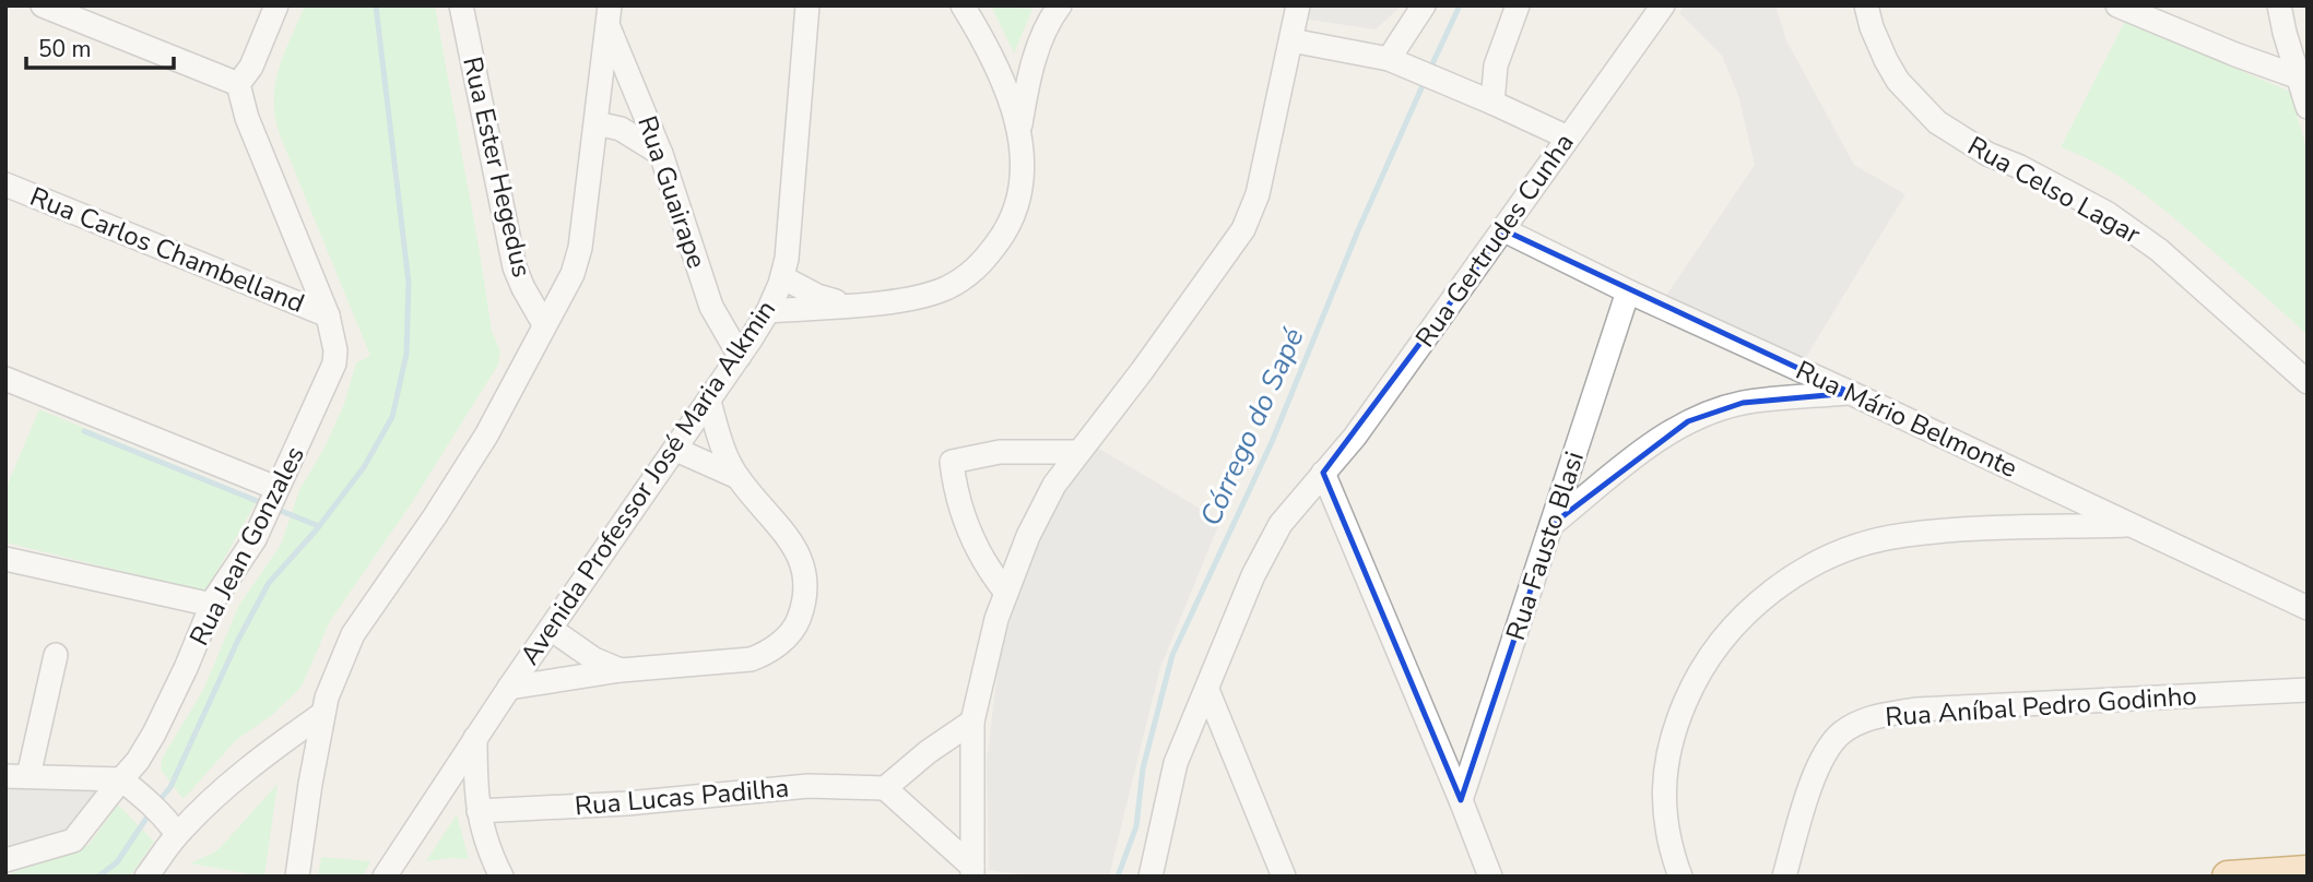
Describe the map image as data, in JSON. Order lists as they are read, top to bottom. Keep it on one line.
{"streets":{"street":["Rua Ester Hegedus","Rua Celso Lagar","Rua Guairape","Rua Gertrudes Cunha","Rua Carlos Chambelland","Rua Mário Belmonte","Avenida Professor José Maria Alkmin","Rua Jean Gonzales","Rua Fausto Blasi","Rua Aníbal Pedro Godinho","Rua Lucas Padilha"]},"crossings":[["Rua Guairape","Avenida Professor José Maria Alkmin"],["Rua Gertrudes Cunha","Rua Mário Belmonte"],["Rua Carlos Chambelland","Rua Jean Gonzales"],["Rua Mário Belmonte","Rua Fausto Blasi"]],"water":["Córrego do Sapé"],"scale_bar":"50 m"}
